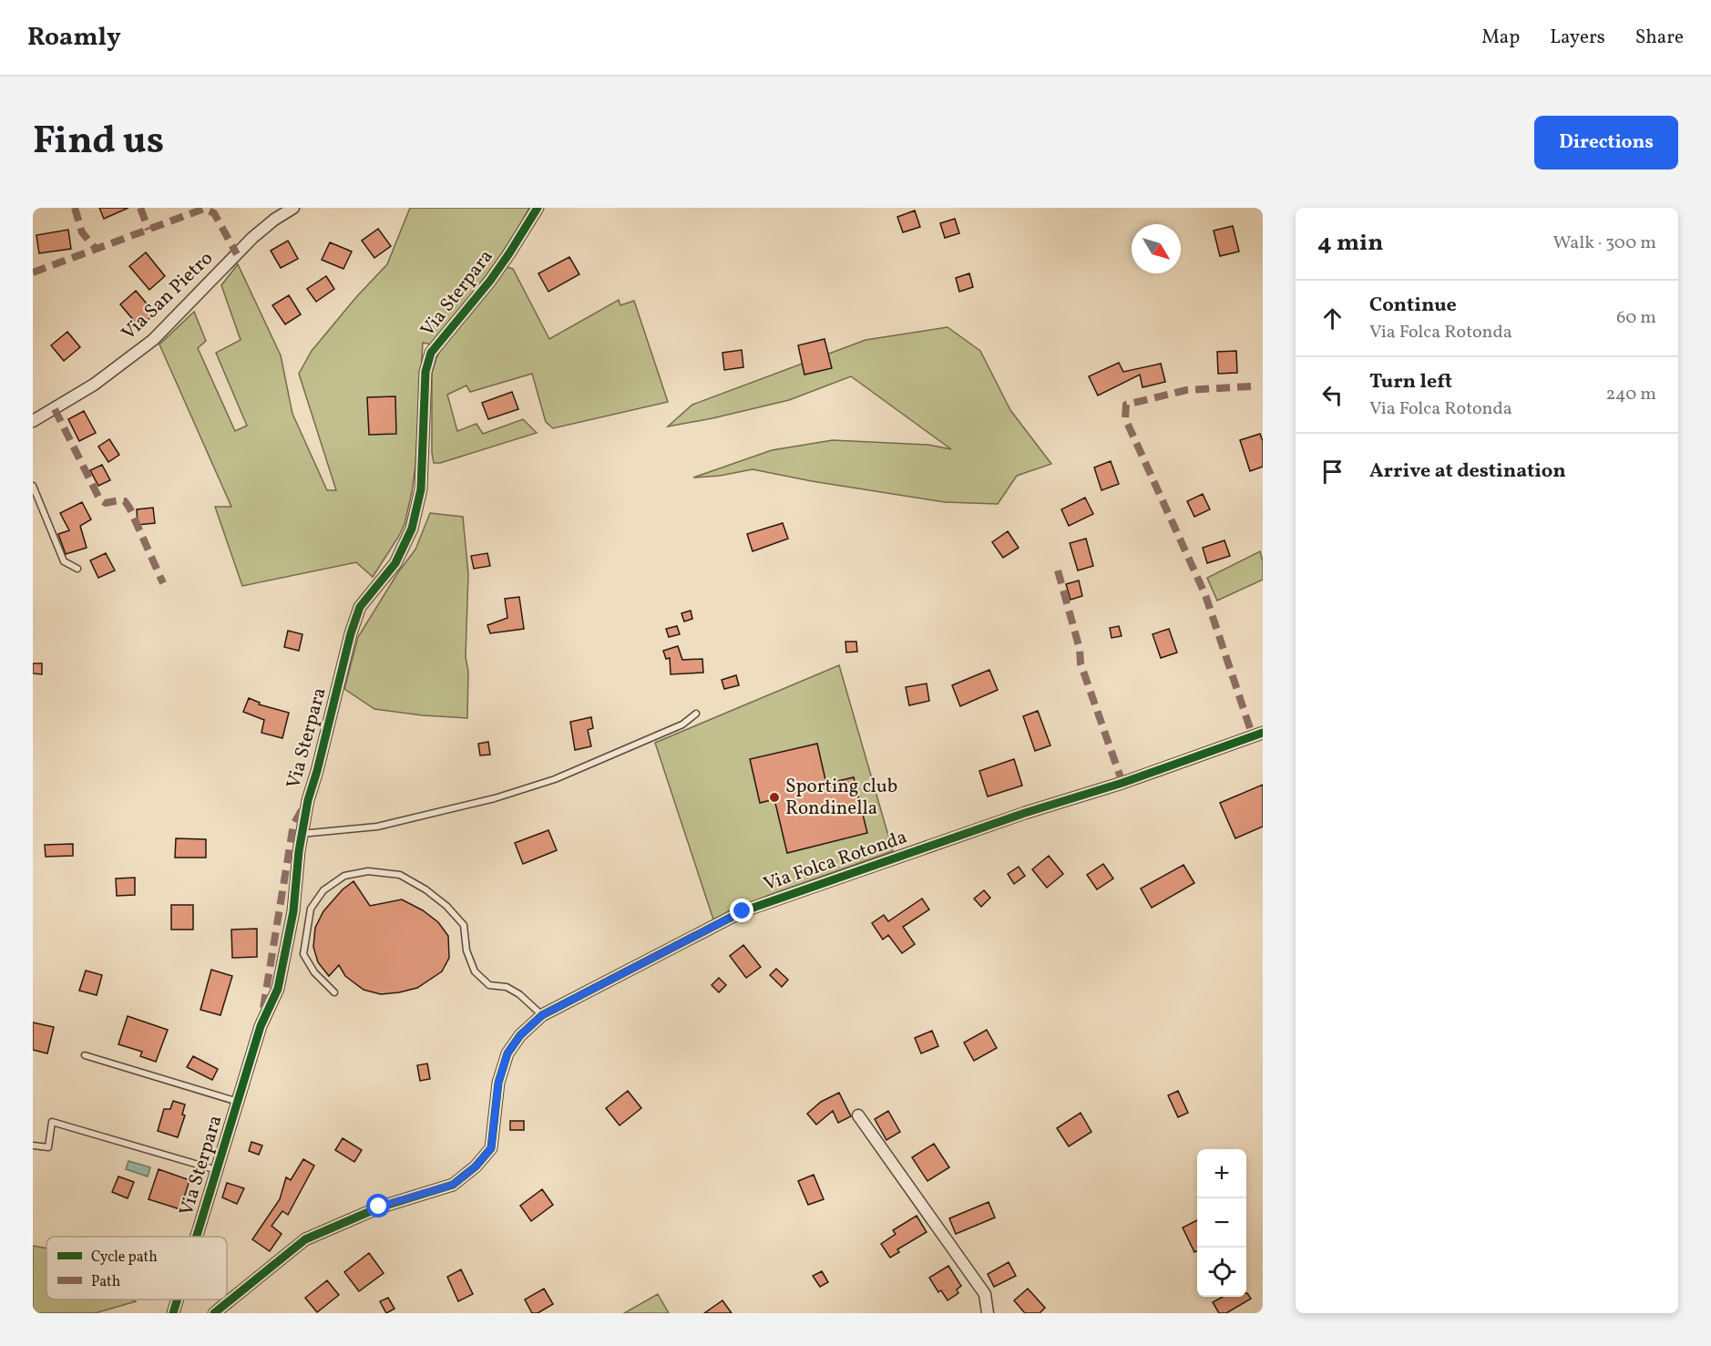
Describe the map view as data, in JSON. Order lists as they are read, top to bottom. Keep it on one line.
{"streets":{"street":["Via Sterpara","Via San Pietro","Via Folca Rotonda"]},"places":["Sporting club Rondinella"],"legend":["Cycle path","Path"],"north":"bottom right","page":{"header":"Roamly","nav":["Map","Layers","Share"],"title":"Find us","buttons":"Directions","heading":["4 min","Walk · 300 m"],"list":[["Continue","Via Folca Rotonda","60 m"],["Turn left","Via Folca Rotonda","240 m"],"Arrive at destination"],"map_buttons":["+","−"]}}
